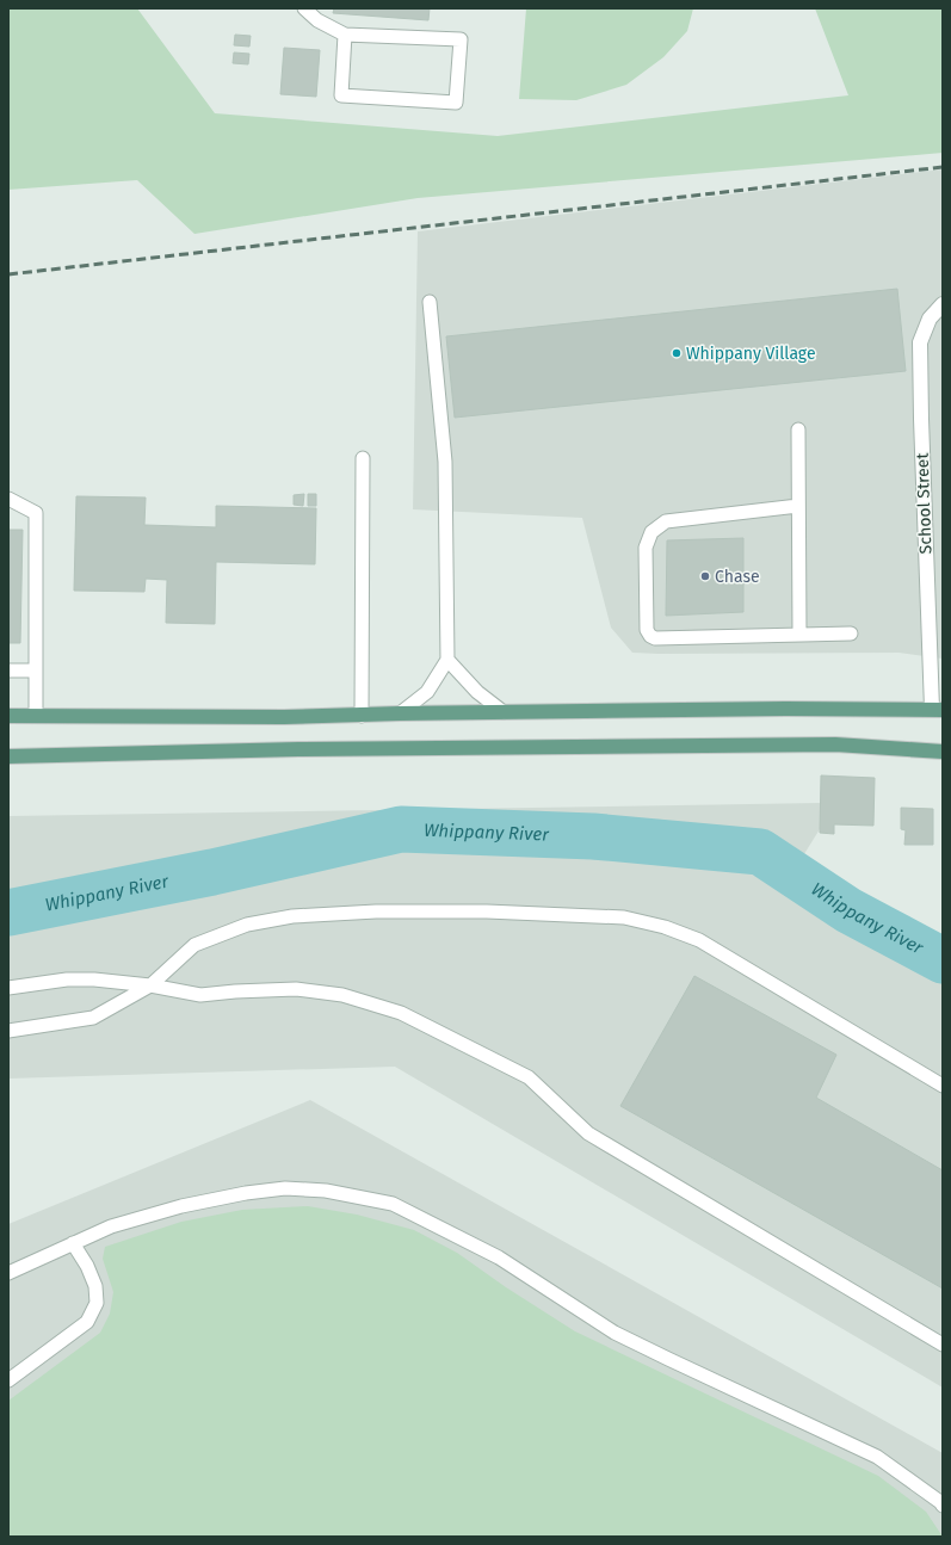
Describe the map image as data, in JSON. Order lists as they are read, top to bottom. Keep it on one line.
{"streets":{"street":["School Street"]},"water":["Whippany River"],"places":["Whippany Village","Chase"]}
